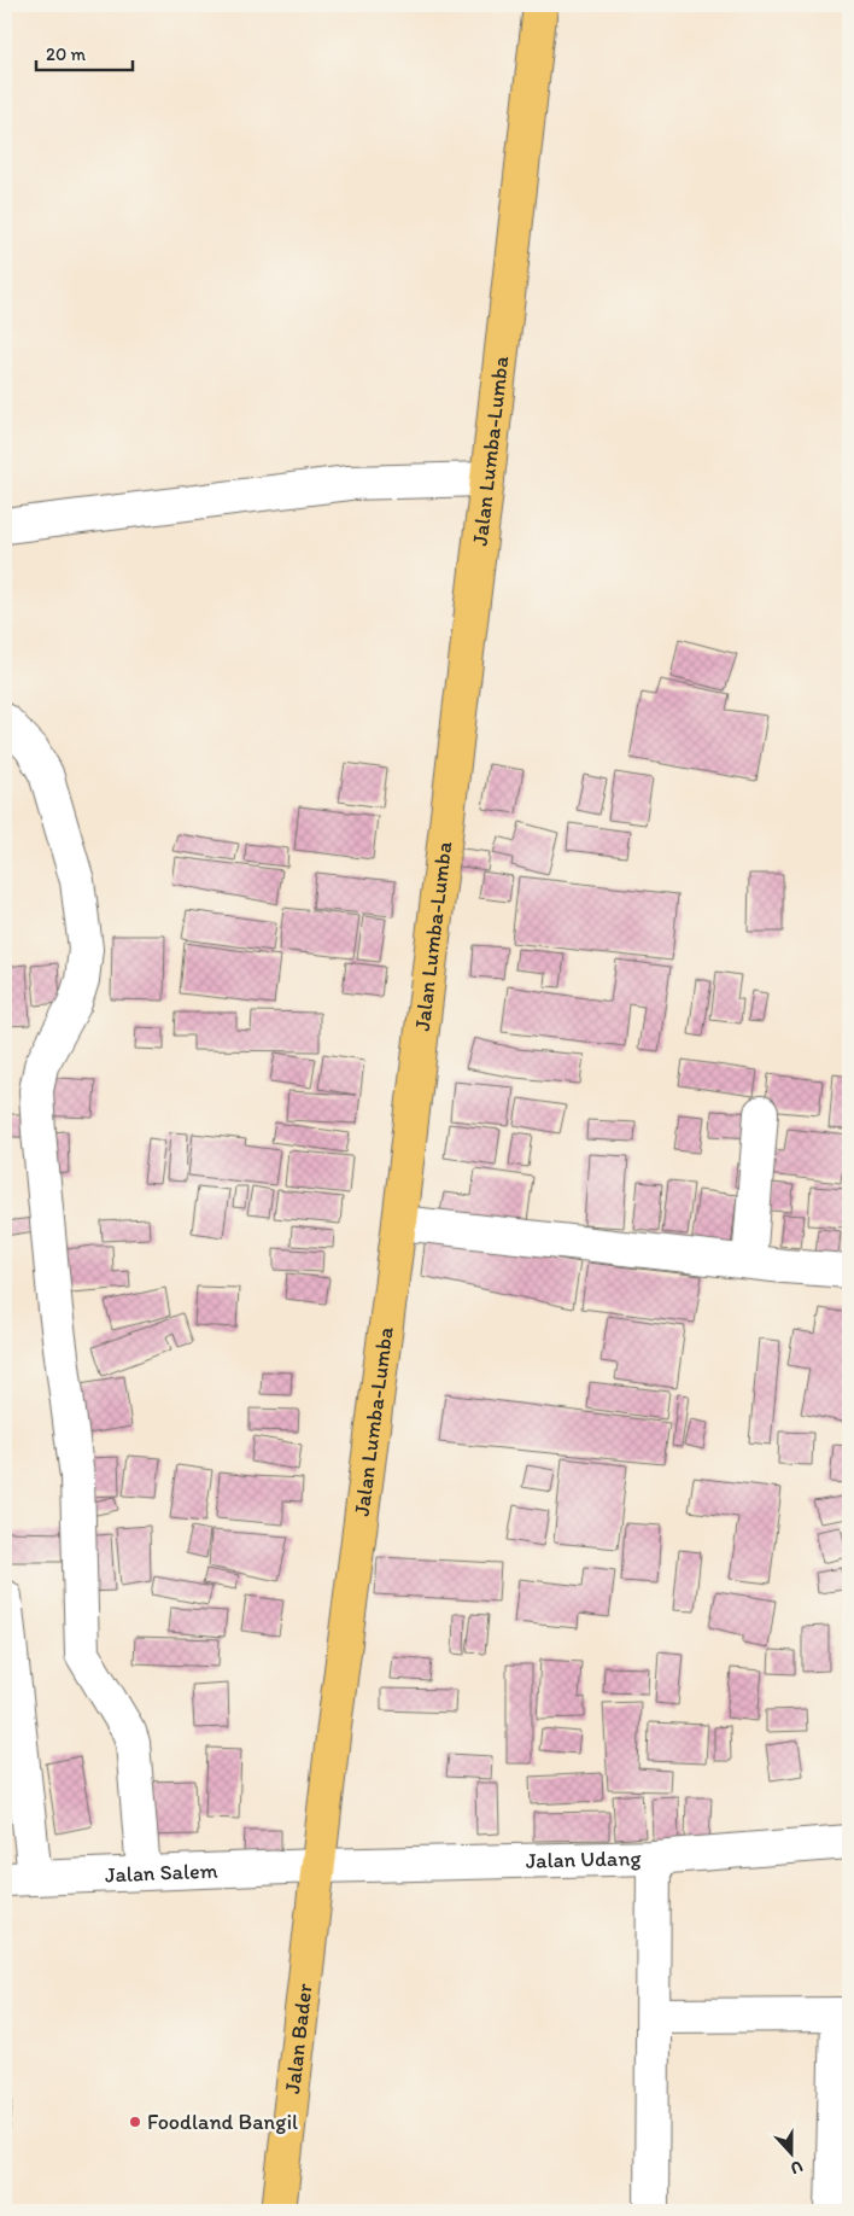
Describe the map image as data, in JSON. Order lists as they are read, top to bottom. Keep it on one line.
{"streets":{"main road":["Jalan Lumba-Lumba","Jalan Bader"],"street":["Jalan Udang","Jalan Salem"]},"crossings":[["Jalan Lumba-Lumba","Jalan Udang"],["Jalan Lumba-Lumba","Jalan Salem"],["Jalan Lumba-Lumba","Jalan Bader"],["Jalan Udang","Jalan Salem"],["Jalan Udang","Jalan Bader"],["Jalan Salem","Jalan Bader"]],"places":["Foodland Bangil"],"scale_bar":"20 m","north":"bottom"}
